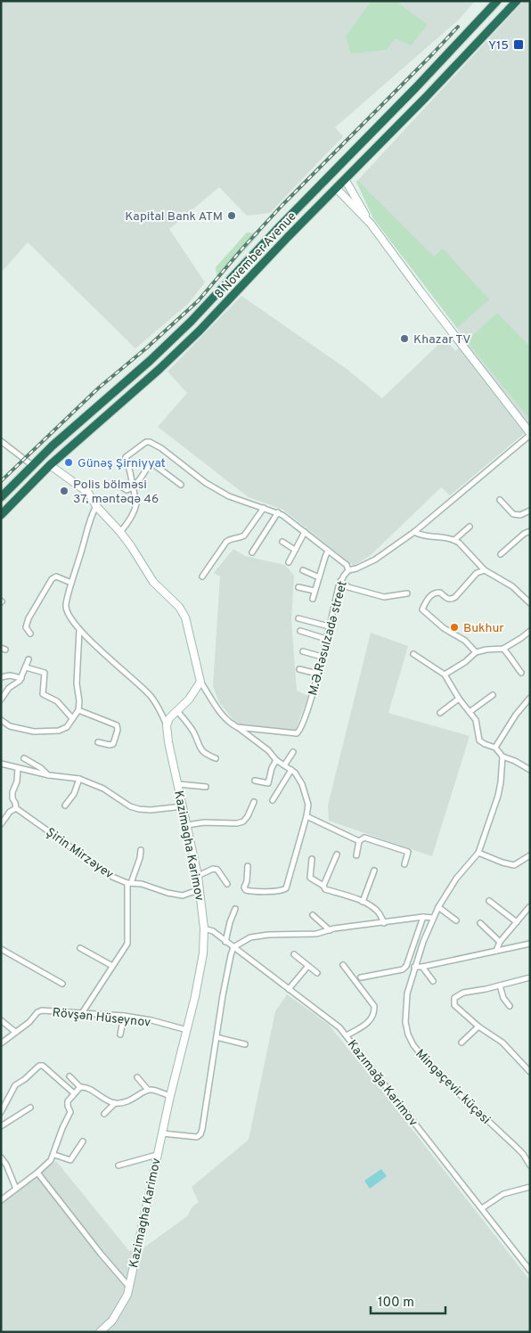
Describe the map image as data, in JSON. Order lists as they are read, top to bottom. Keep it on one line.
{"streets":{"highway":["8 November Avenue"],"street":["M.Ə.Rəsulzadə street","Kazimagha Karimov","Şirin Mirzəyev","Rövşən Hüseynov","Kazımağa Kərimov","Mingəçevir küçəsi"]},"crossings":[["Kazimagha Karimov","Şirin Mirzəyev"],["Kazimagha Karimov","Rövşən Hüseynov"],["Kazimagha Karimov","Kazımağa Kərimov"]],"places":{"transit":["Y15"],"other":["Kapital Bank ATM","Khazar TV","Günəş Şirniyyat","Polis bölməsi 37, məntəqə 46","Bukhur"]},"scale_bar":"100 m"}
